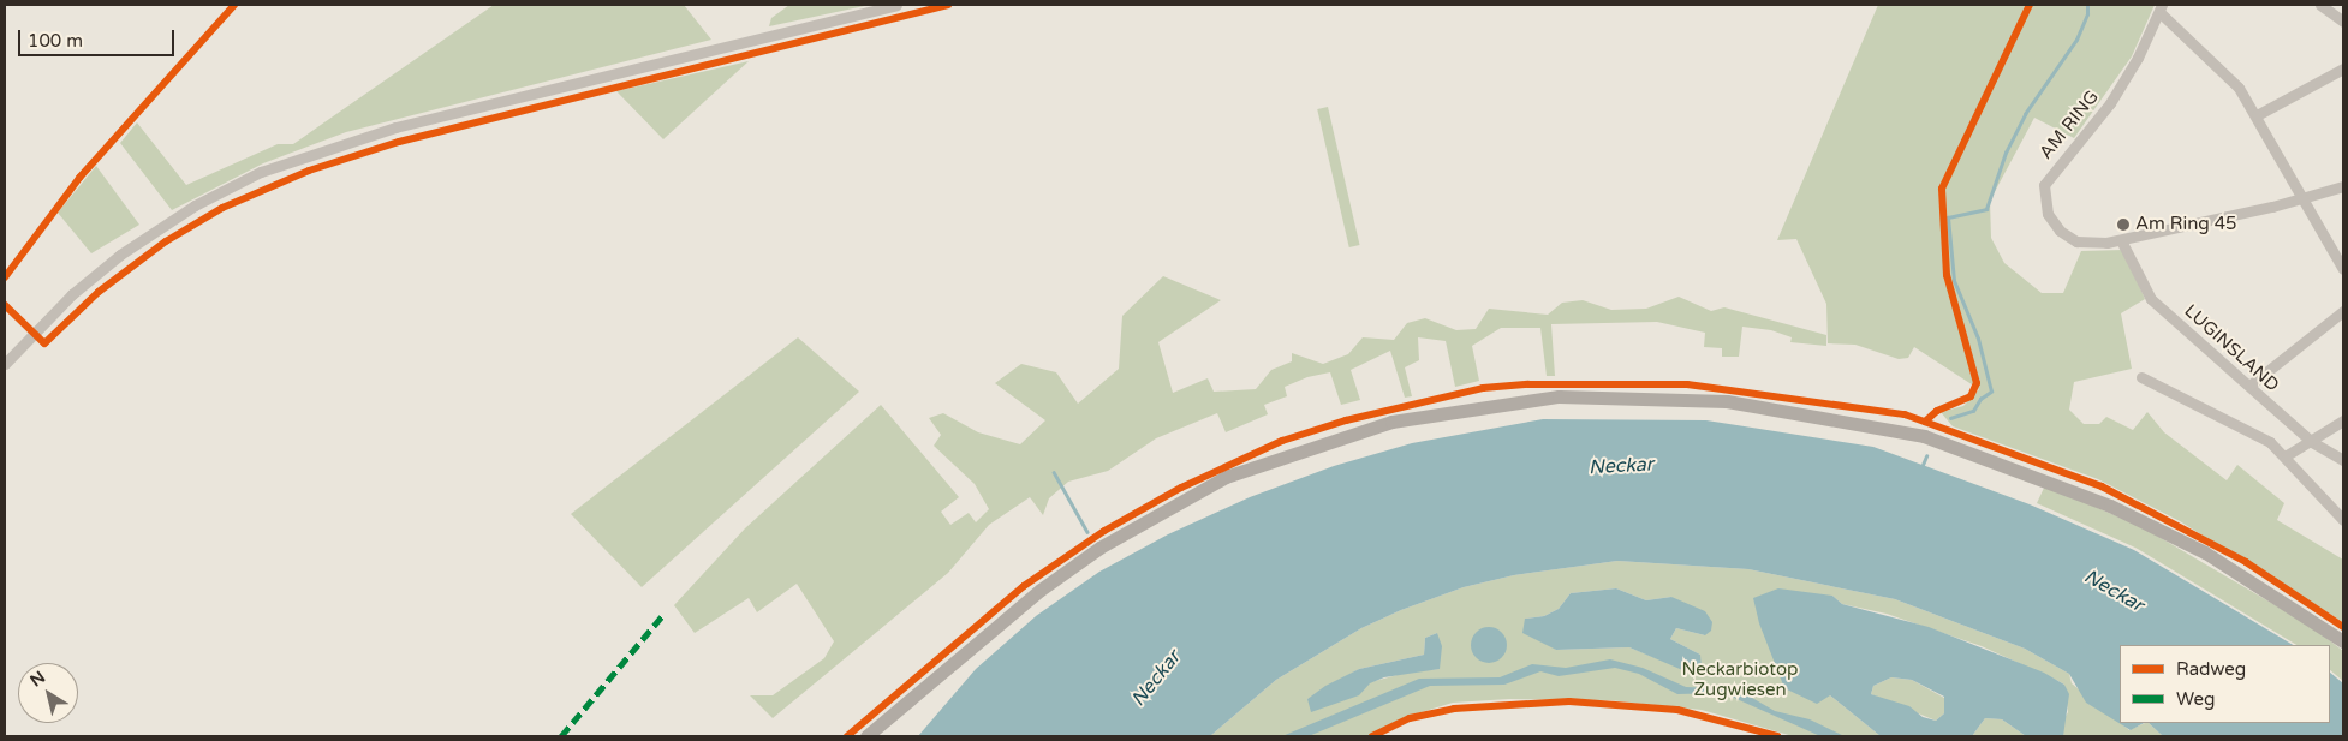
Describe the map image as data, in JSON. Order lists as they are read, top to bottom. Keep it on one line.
{"streets":{"street":["AM RING","LUGINSLAND"]},"crossings":[["AM RING","LUGINSLAND"]],"water":["Neckar"],"parks":["Neckarbiotop Zugwiesen"],"places":["Am Ring 45"],"legend":["Radweg","Weg"],"scale_bar":"100 m","north":"top left"}
